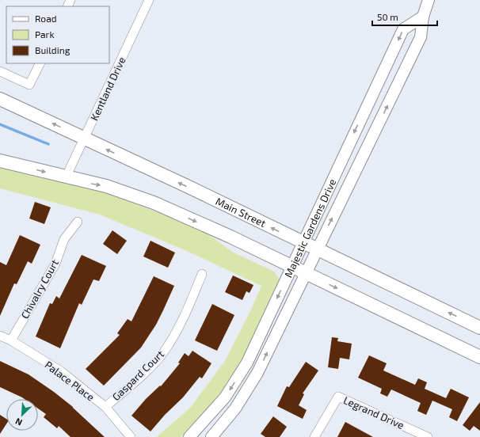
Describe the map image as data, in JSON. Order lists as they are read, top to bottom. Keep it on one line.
{"streets":{"main road":["Main Street"],"street":["Kentland Drive","Majestic Gardens Drive","Chivalry Court","Gaspard Court","Palace Place","Legrand Drive"]},"crossings":[["Kentland Drive","Main Street"],["Main Street","Majestic Gardens Drive"],["Chivalry Court","Palace Place"],["Gaspard Court","Palace Place"]],"legend":["Road","Park","Building"],"scale_bar":"50 m","north":"bottom left"}
